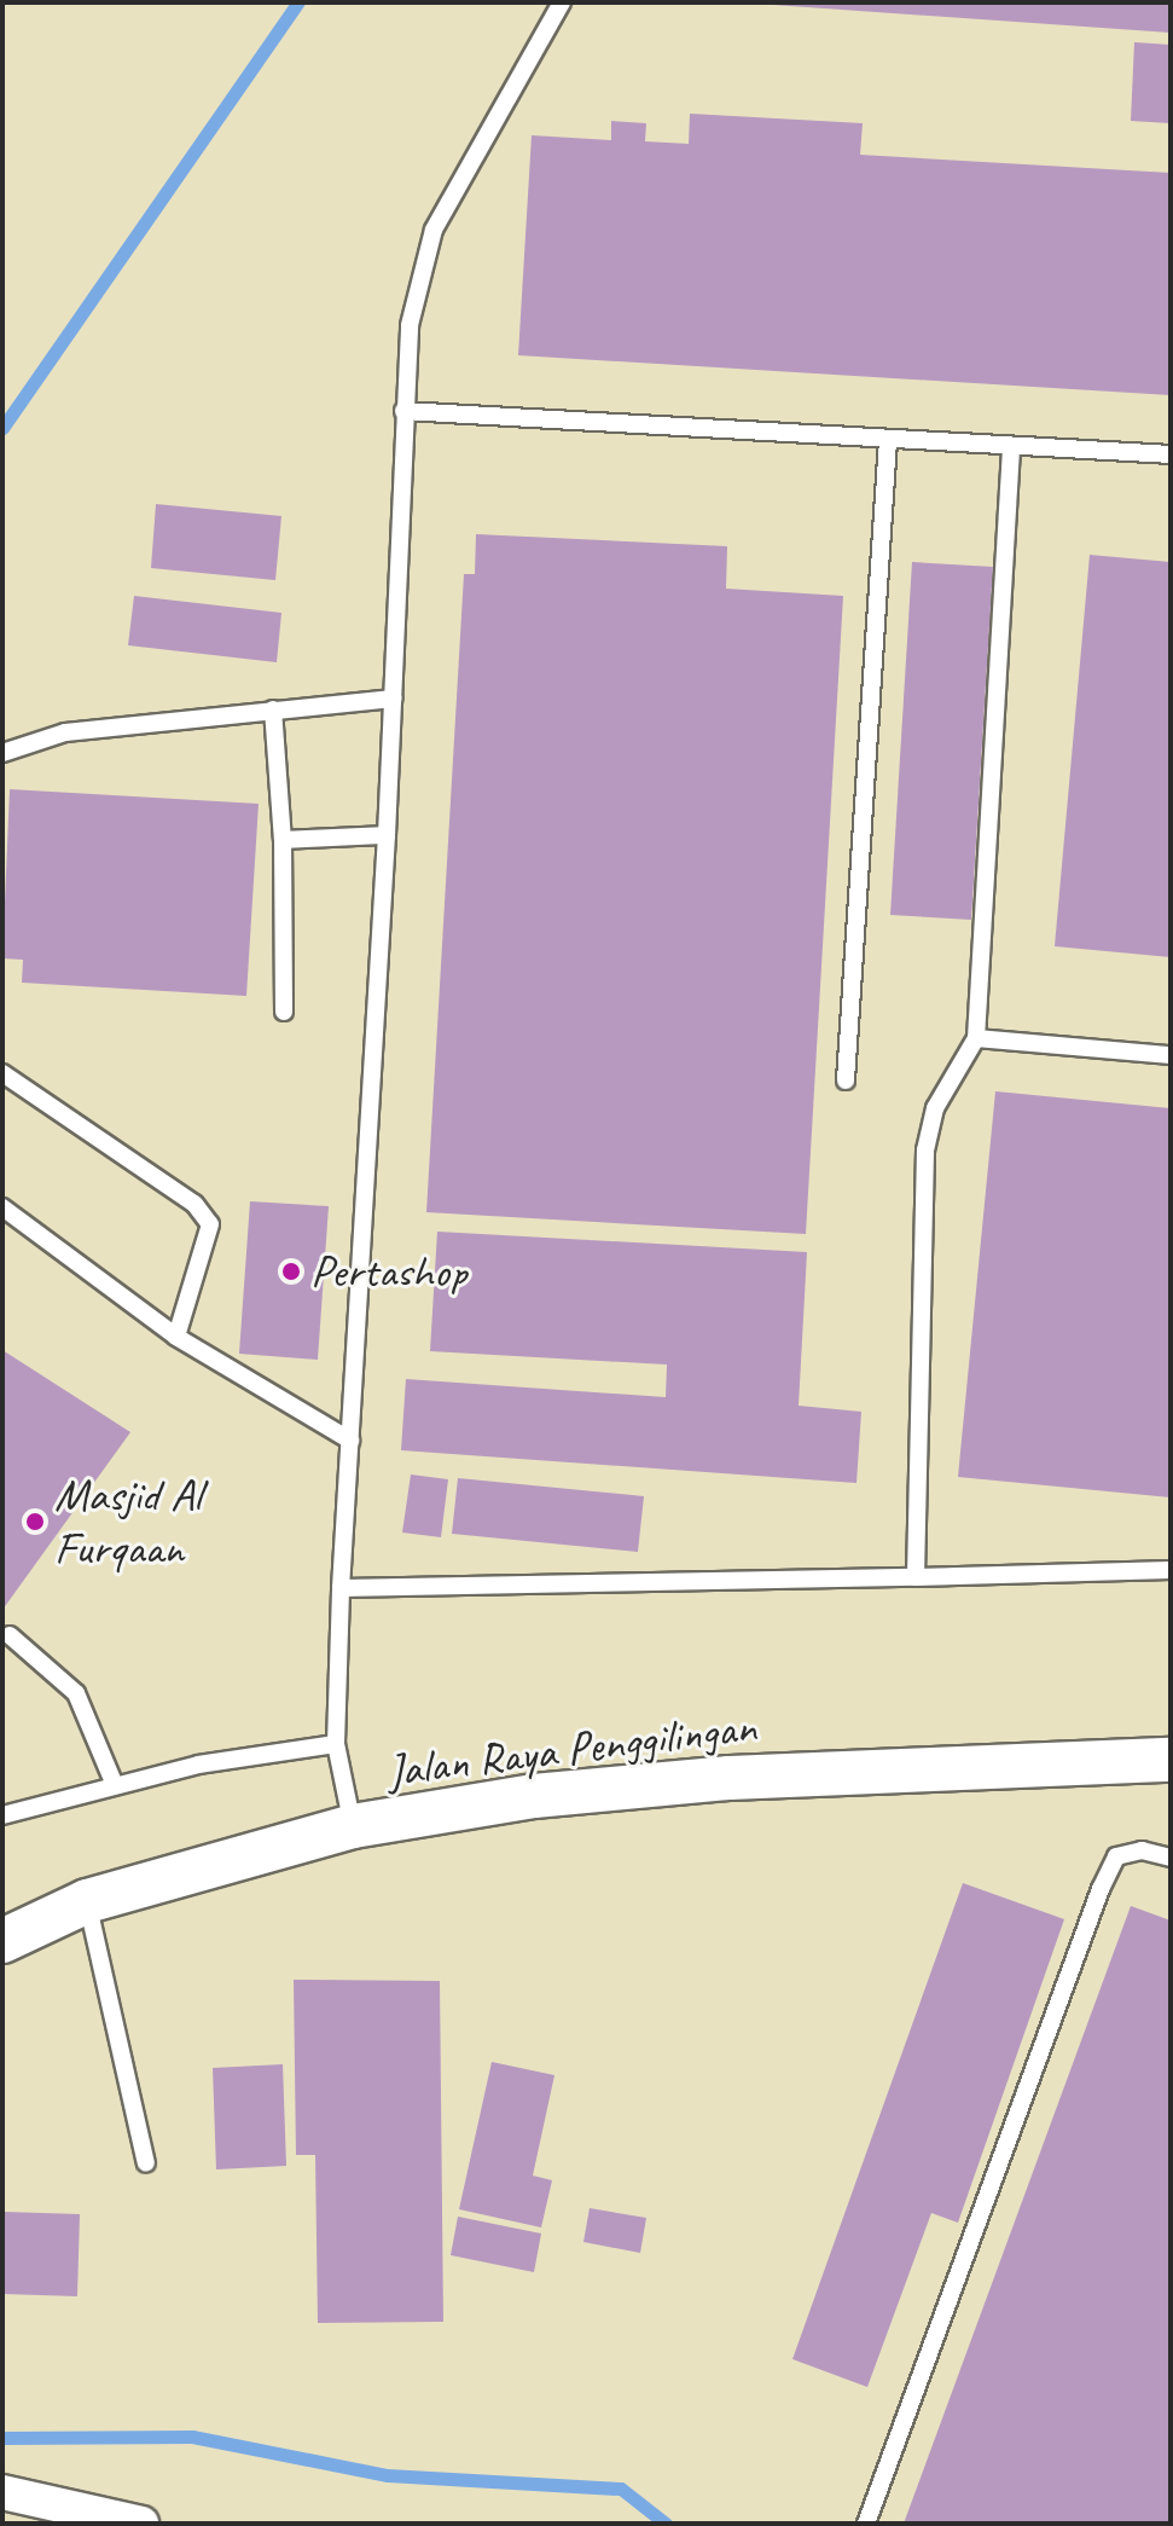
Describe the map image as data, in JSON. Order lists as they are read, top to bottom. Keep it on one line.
{"streets":{"street":["Jalan Raya Penggilingan"]},"places":["Pertashop","Masjid Al Furqaan"]}
